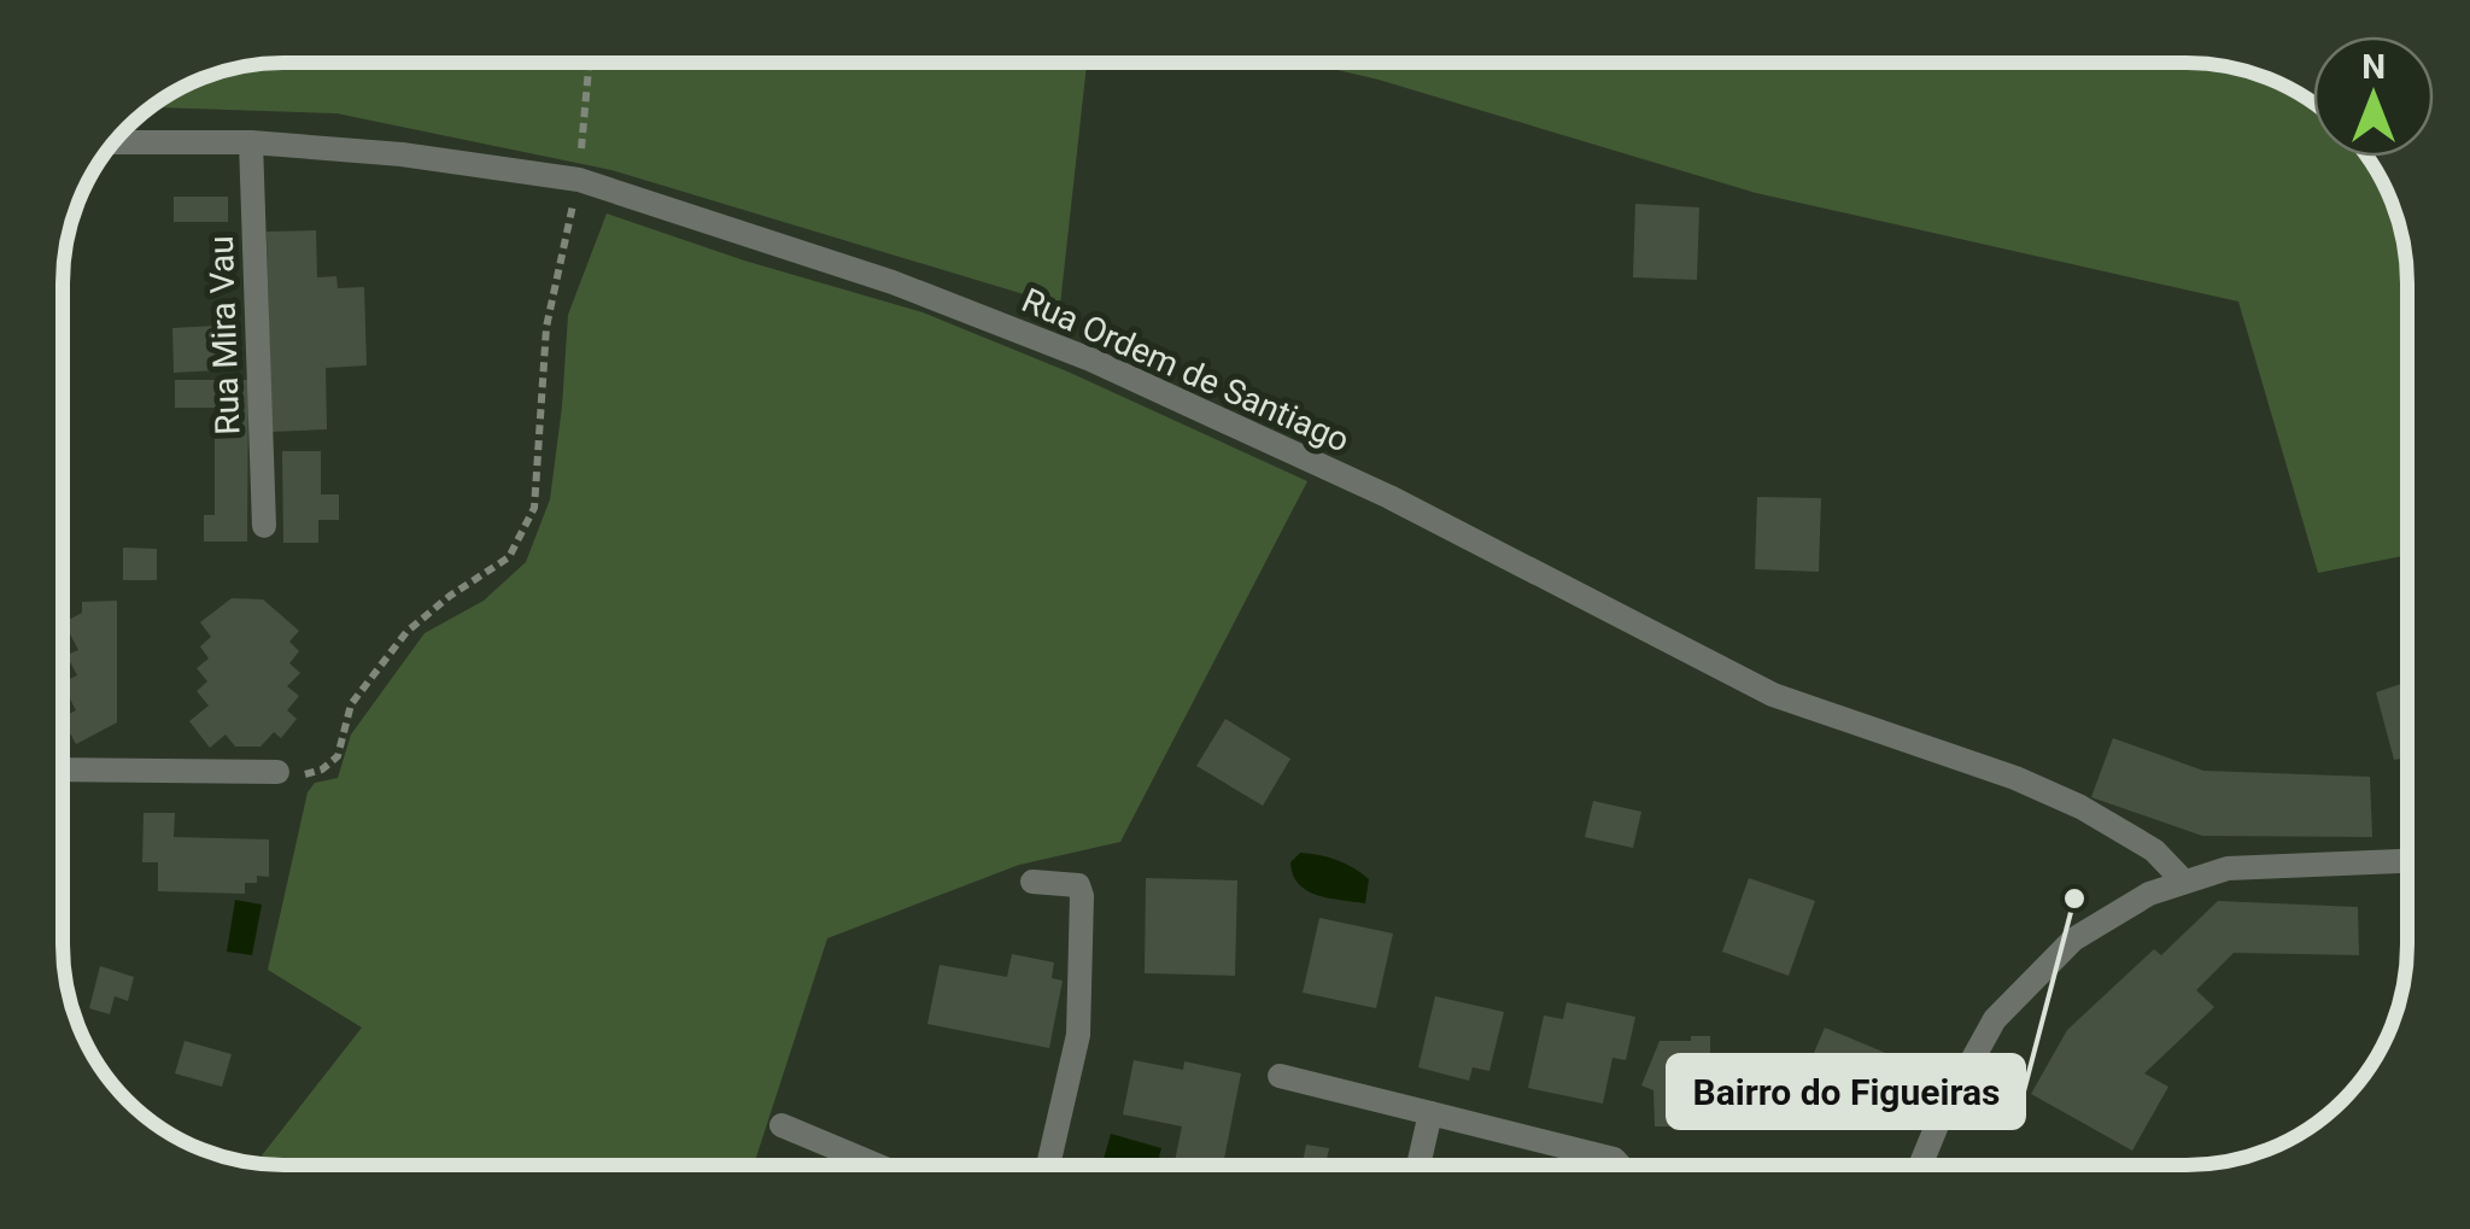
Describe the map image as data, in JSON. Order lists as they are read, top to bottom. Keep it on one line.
{"streets":{"street":["Rua Mira Vau","Rua Ordem de Santiago"]},"crossings":[["Rua Mira Vau","Rua Ordem de Santiago"]],"places":["Bairro do Figueiras"],"north":"top"}
